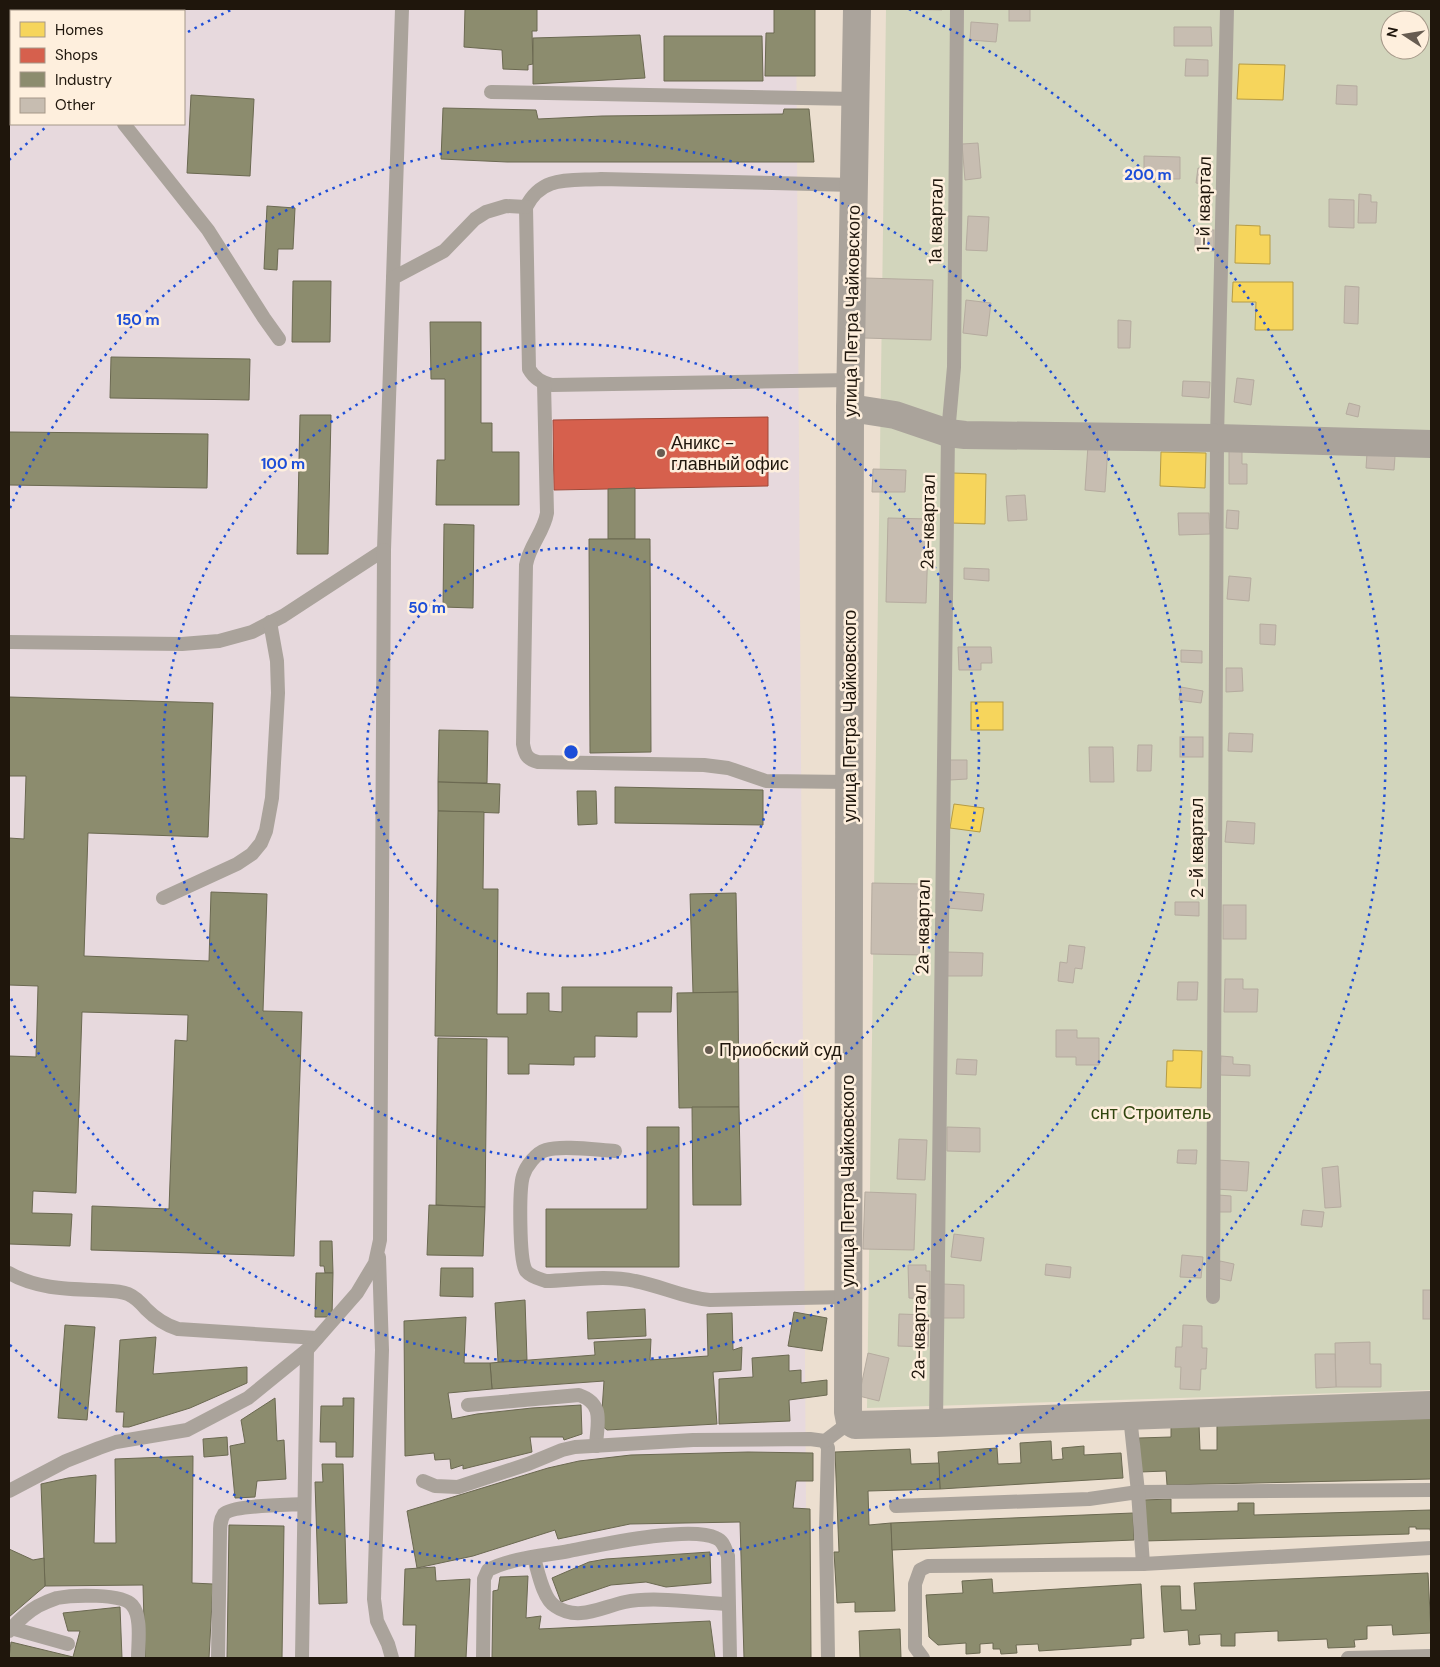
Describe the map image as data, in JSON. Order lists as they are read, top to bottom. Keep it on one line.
{"streets":{"street":["улица Петра Чайковского"],"lane":["1-й квартал","1а квартал","2а-квартал","2-й квартал"]},"crossings":[["1-й квартал","2-й квартал"],["1а квартал","2а-квартал"]],"parks":["снт Строитель"],"places":["Аникс - главный офис","Приобский суд"],"legend":["Homes","Shops","Industry","Other"],"north":"left","rings":["200 m","150 m","100 m","50 m"]}
